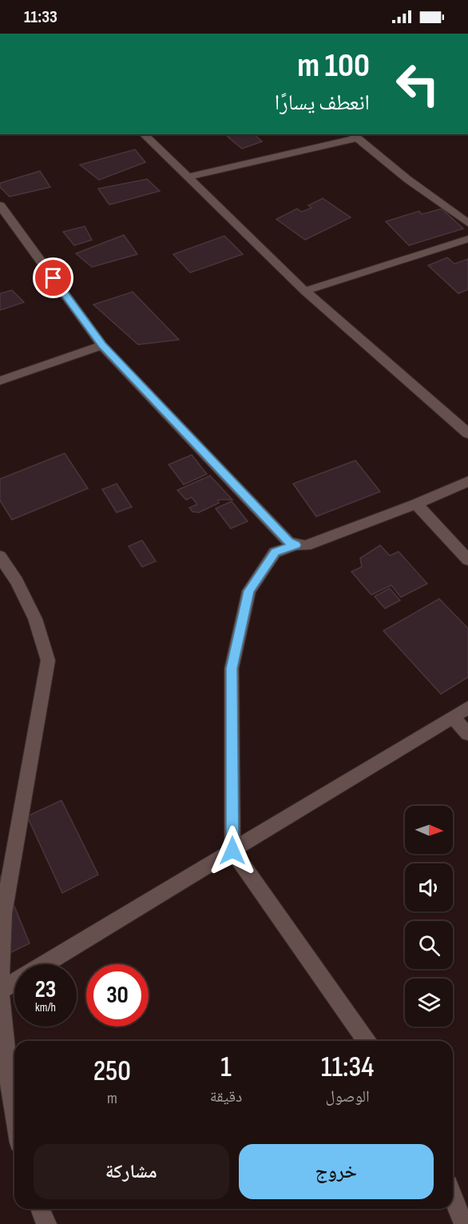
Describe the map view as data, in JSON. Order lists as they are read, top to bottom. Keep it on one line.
{"north":"right","page":{"status":"11:33","turn":["100 m","انعطف يسارًا"],"speed":"23 km/h","limit":"30","eta":["11:34","الوصول","1","دقيقة","250","m"],"buttons":["خروج","مشاركة"]}}
